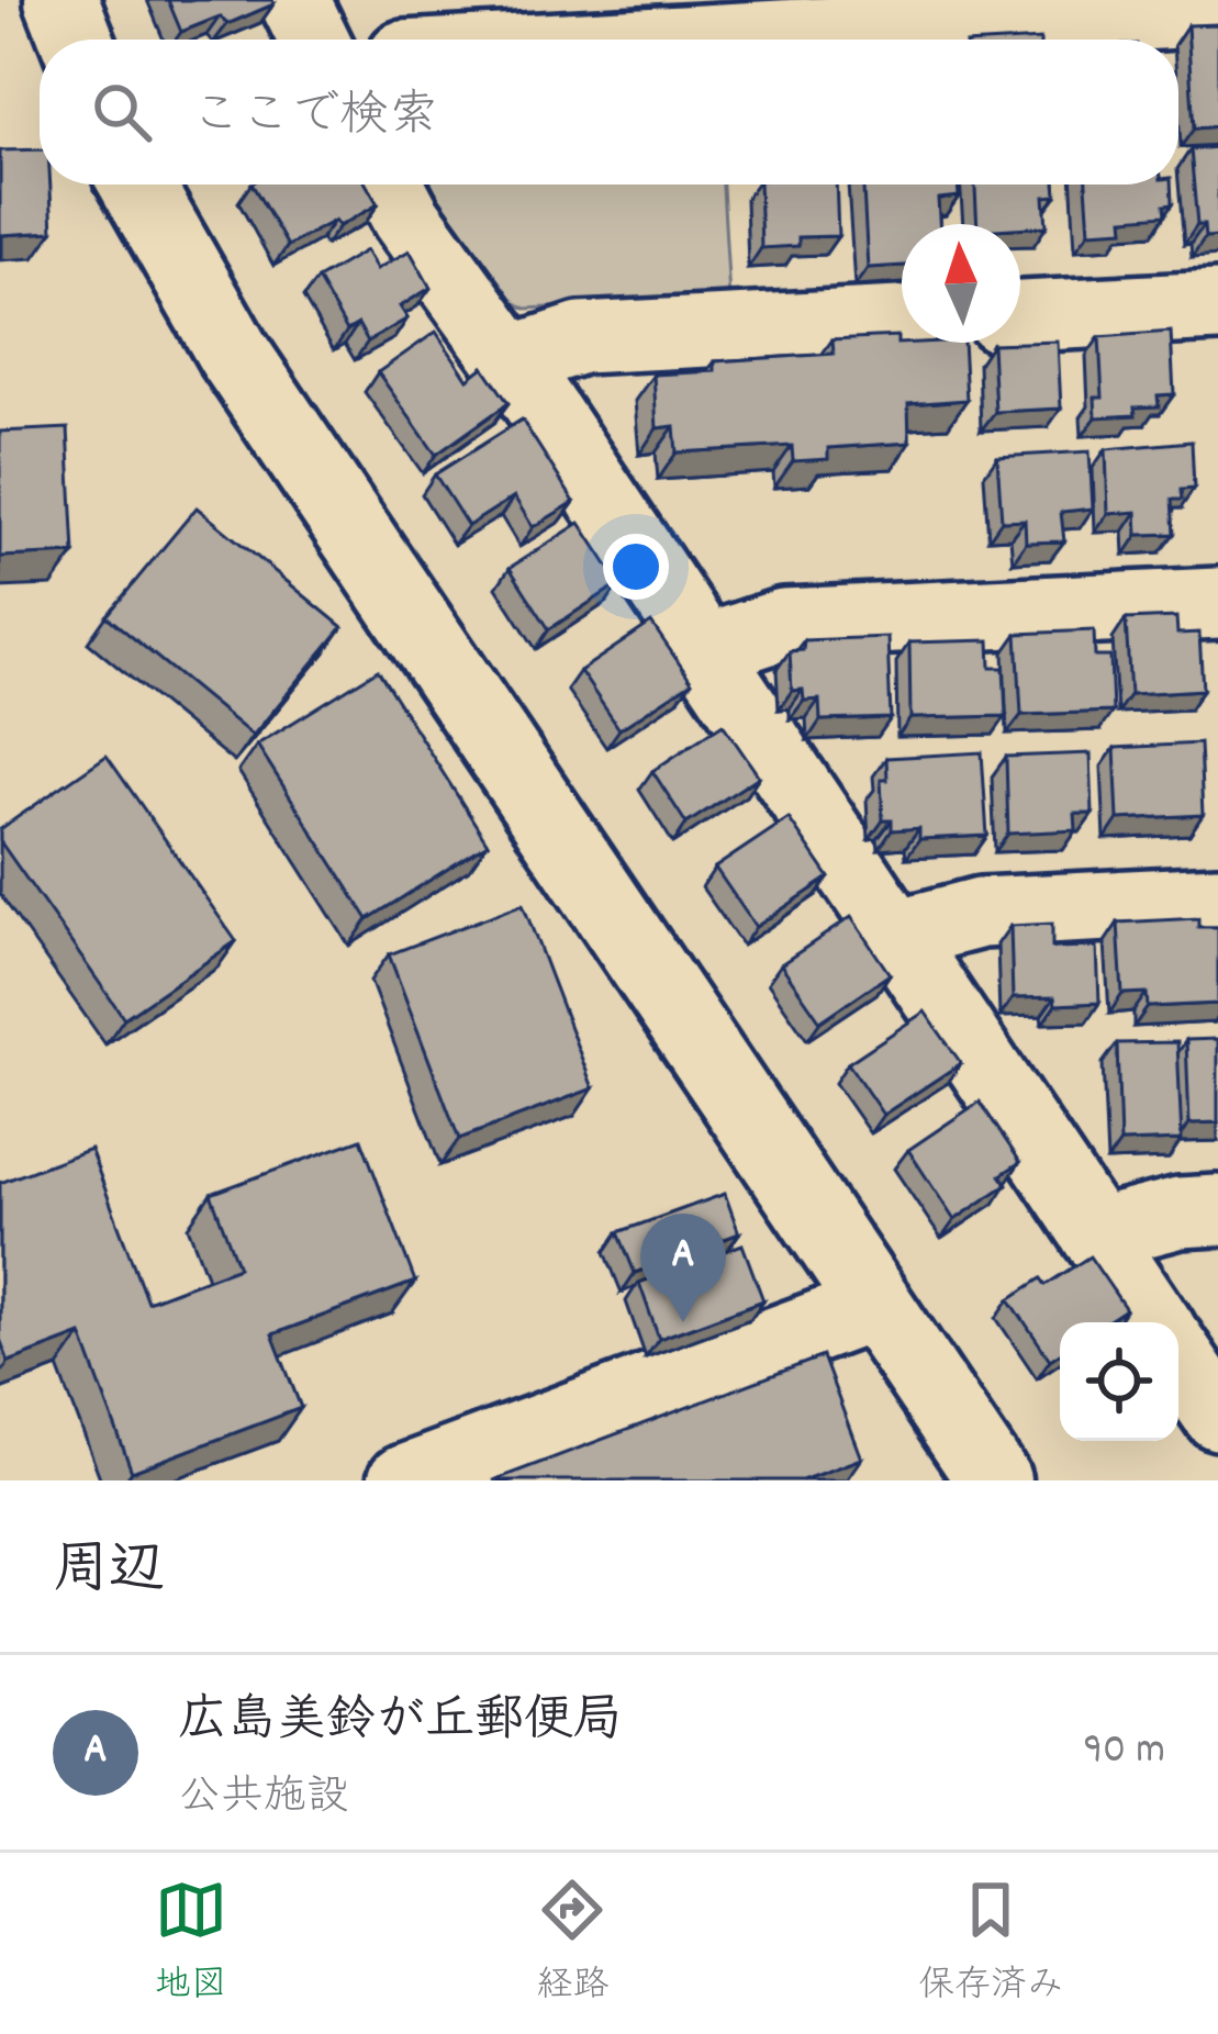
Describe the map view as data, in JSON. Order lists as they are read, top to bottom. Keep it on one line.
{"north":"top","page":{"search":"ここで検索","pins":"A","heading":"周辺","list":[{"mark":"A","name":"広島美鈴が丘郵便局","note":"公共施設","value":"90 m"}],"nav":["地図","経路","保存済み"]}}
